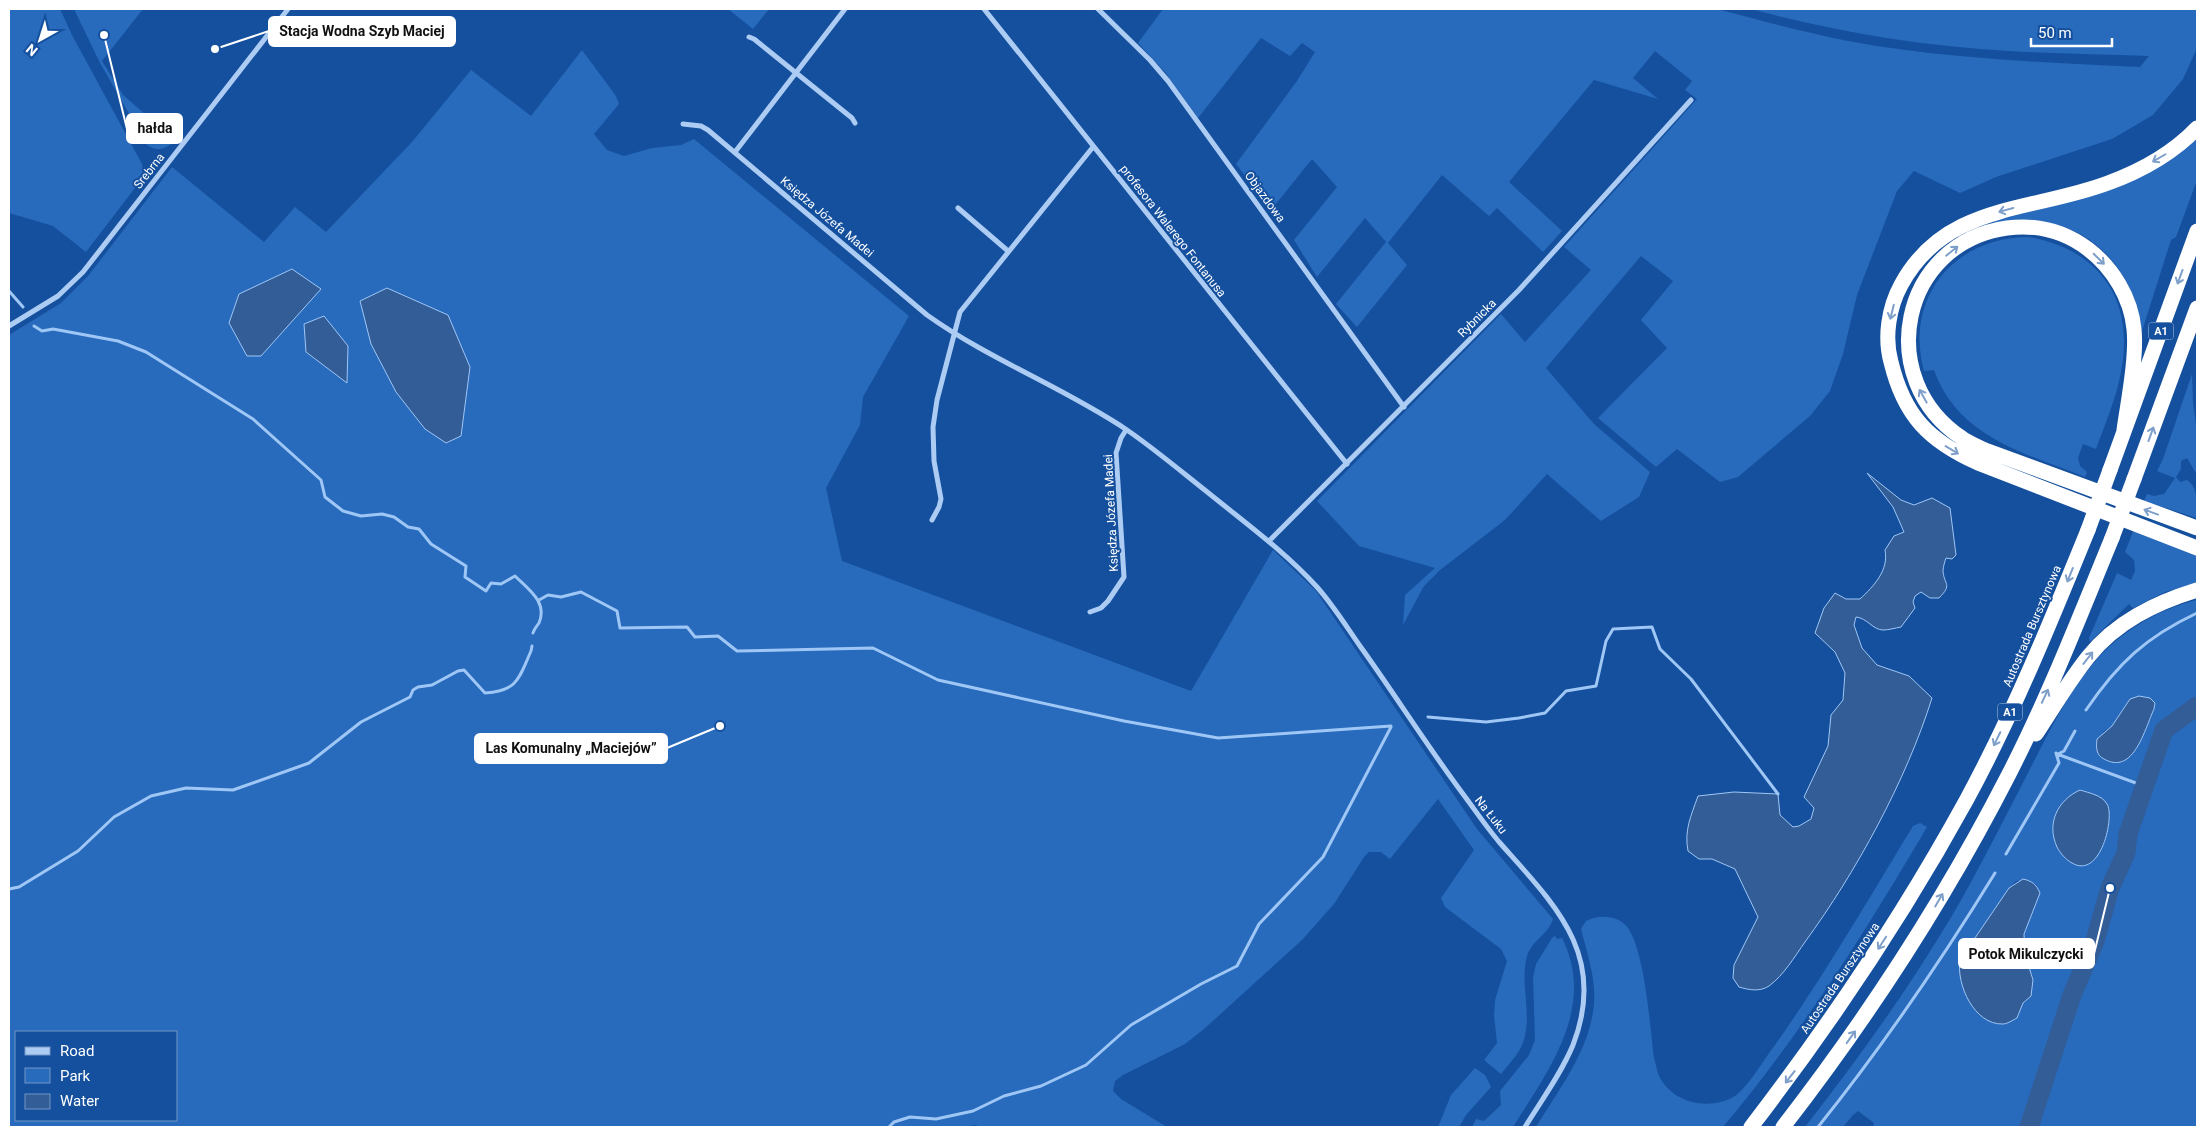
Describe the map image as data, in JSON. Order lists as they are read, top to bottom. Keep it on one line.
{"streets":{"highway":["A1","Autostrada Bursztynowa"],"street":["Srebrna","Objazdowa","Księdza Józefa Madei","profesora Walerego Fontanusa","Rybnicka","Na Łuku"]},"crossings":[["Objazdowa","Rybnicka"],["Księdza Józefa Madei","Rybnicka"],["Księdza Józefa Madei","Na Łuku"],["profesora Walerego Fontanusa","Rybnicka"],["Rybnicka","Na Łuku"]],"places":["hałda","Stacja Wodna Szyb Maciej","Las Komunalny „Maciejów”","Potok Mikulczycki"],"legend":["Road","Park","Water"],"scale_bar":"50 m","north":"bottom left"}
